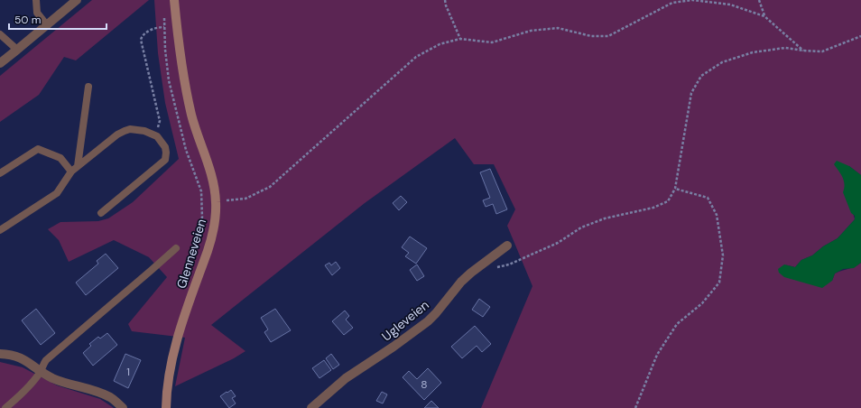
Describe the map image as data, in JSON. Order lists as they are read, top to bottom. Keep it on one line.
{"streets":{"main road":["Glenneveien"],"street":["Ugleveien"]},"house_numbers":["1","8"],"scale_bar":"50 m"}
